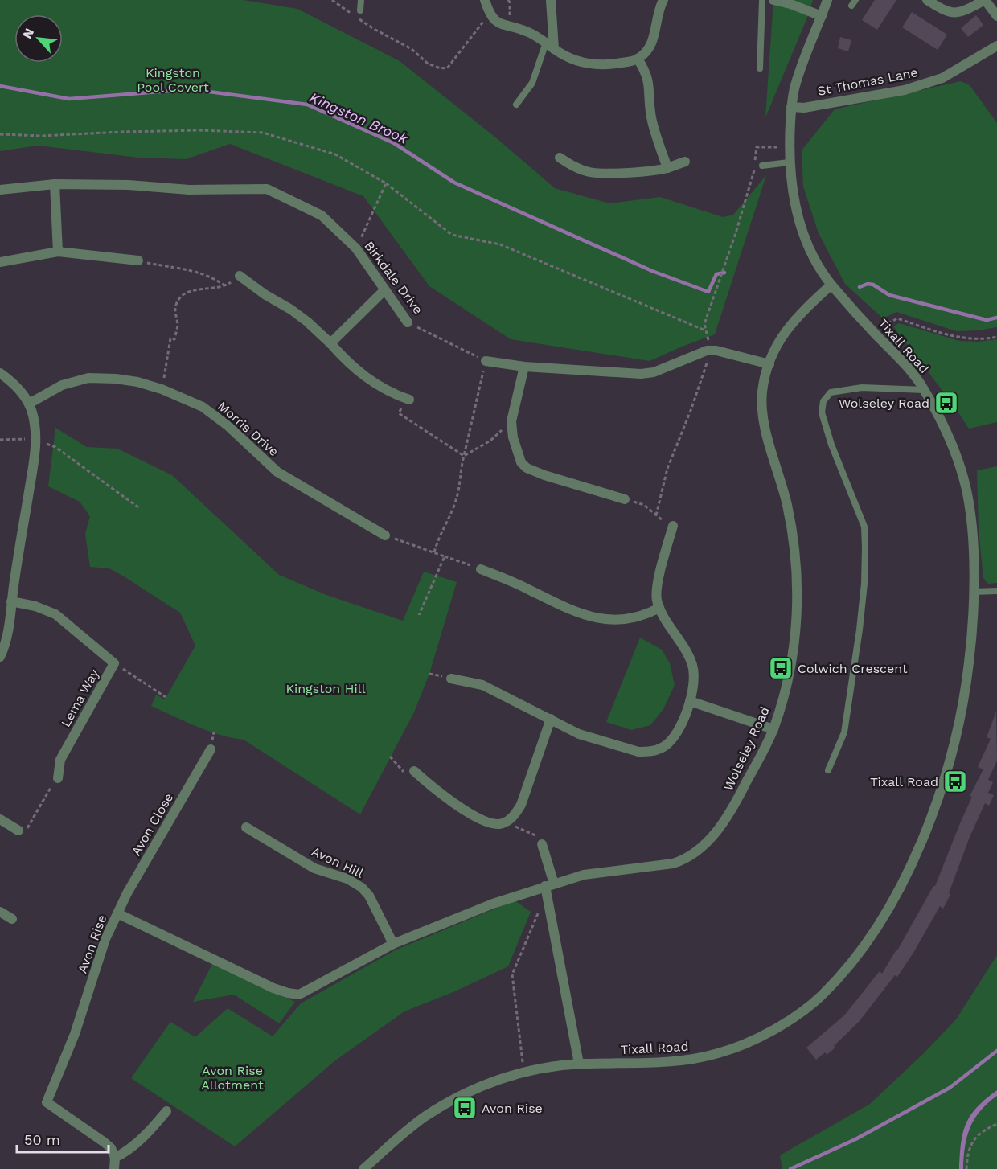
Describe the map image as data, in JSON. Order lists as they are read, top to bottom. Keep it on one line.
{"streets":{"street":["St Thomas Lane","Birkdale Drive","Tixall Road","Morris Drive","Lema Way","Wolseley Road","Avon Close","Avon Hill","Avon Rise"]},"crossings":[["St Thomas Lane","Tixall Road"],["Tixall Road","Wolseley Road"],["Wolseley Road","Avon Rise"],["Avon Close","Avon Rise"],["Avon Hill","Avon Rise"]],"water":["Kingston Brook"],"parks":["Kingston Pool Covert","Kingston Hill","Avon Rise Allotment"],"places":{"bus stop":["Wolseley Road","Colwich Crescent","Tixall Road","Avon Rise"]},"scale_bar":"50 m","north":"top left"}
